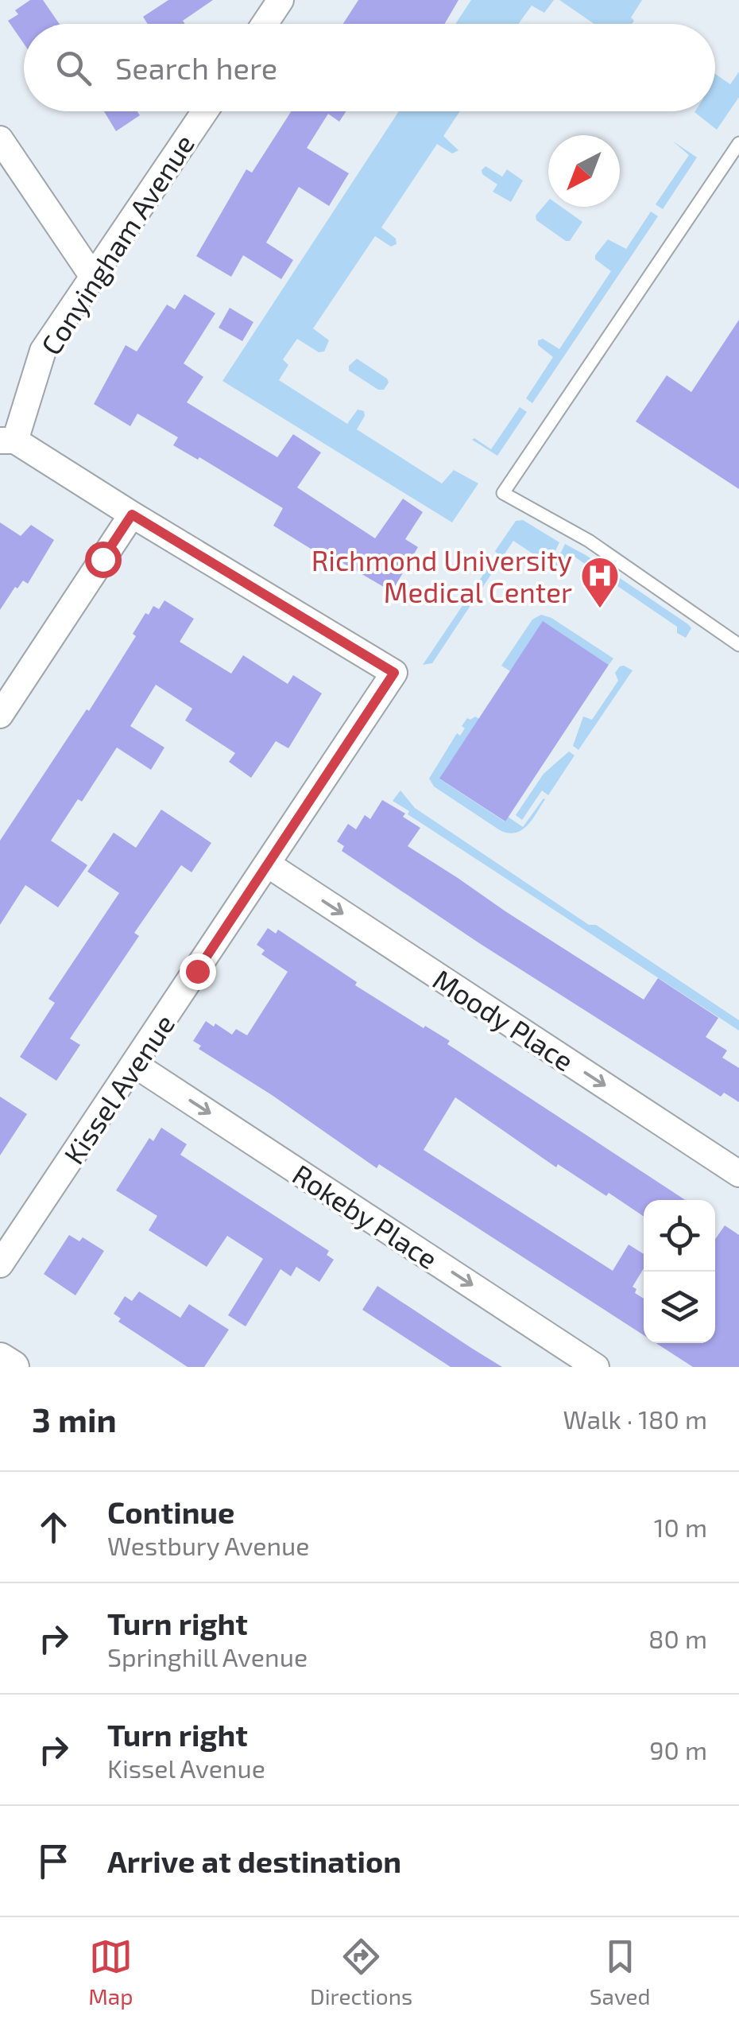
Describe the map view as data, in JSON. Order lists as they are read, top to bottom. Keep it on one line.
{"streets":{"street":["Conyingham Avenue","Moody Place","Kissel Avenue","Rokeby Place"]},"crossings":[["Moody Place","Kissel Avenue"],["Kissel Avenue","Rokeby Place"]],"one_way":["Moody Place","Rokeby Place"],"places":{"hospital":["Richmond University Medical Center"]},"north":"bottom left","page":{"search":"Search here","heading":["3 min","Walk · 180 m"],"list":[["Continue","Westbury Avenue","10 m"],["Turn right","Springhill Avenue","80 m"],["Turn right","Kissel Avenue","90 m"],"Arrive at destination"],"nav":["Map","Directions","Saved"]}}
